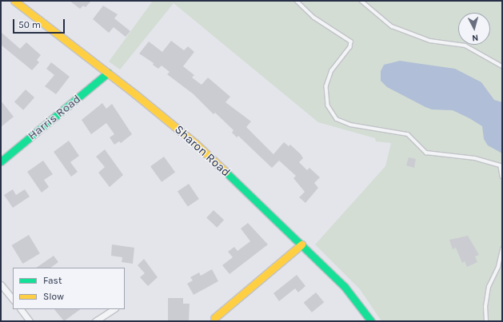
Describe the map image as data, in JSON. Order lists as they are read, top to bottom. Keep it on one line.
{"streets":{"street":["Harris Road","Sharon Road"]},"crossings":[["Harris Road","Sharon Road"]],"legend":["Fast","Slow"],"scale_bar":"50 m","north":"bottom"}
